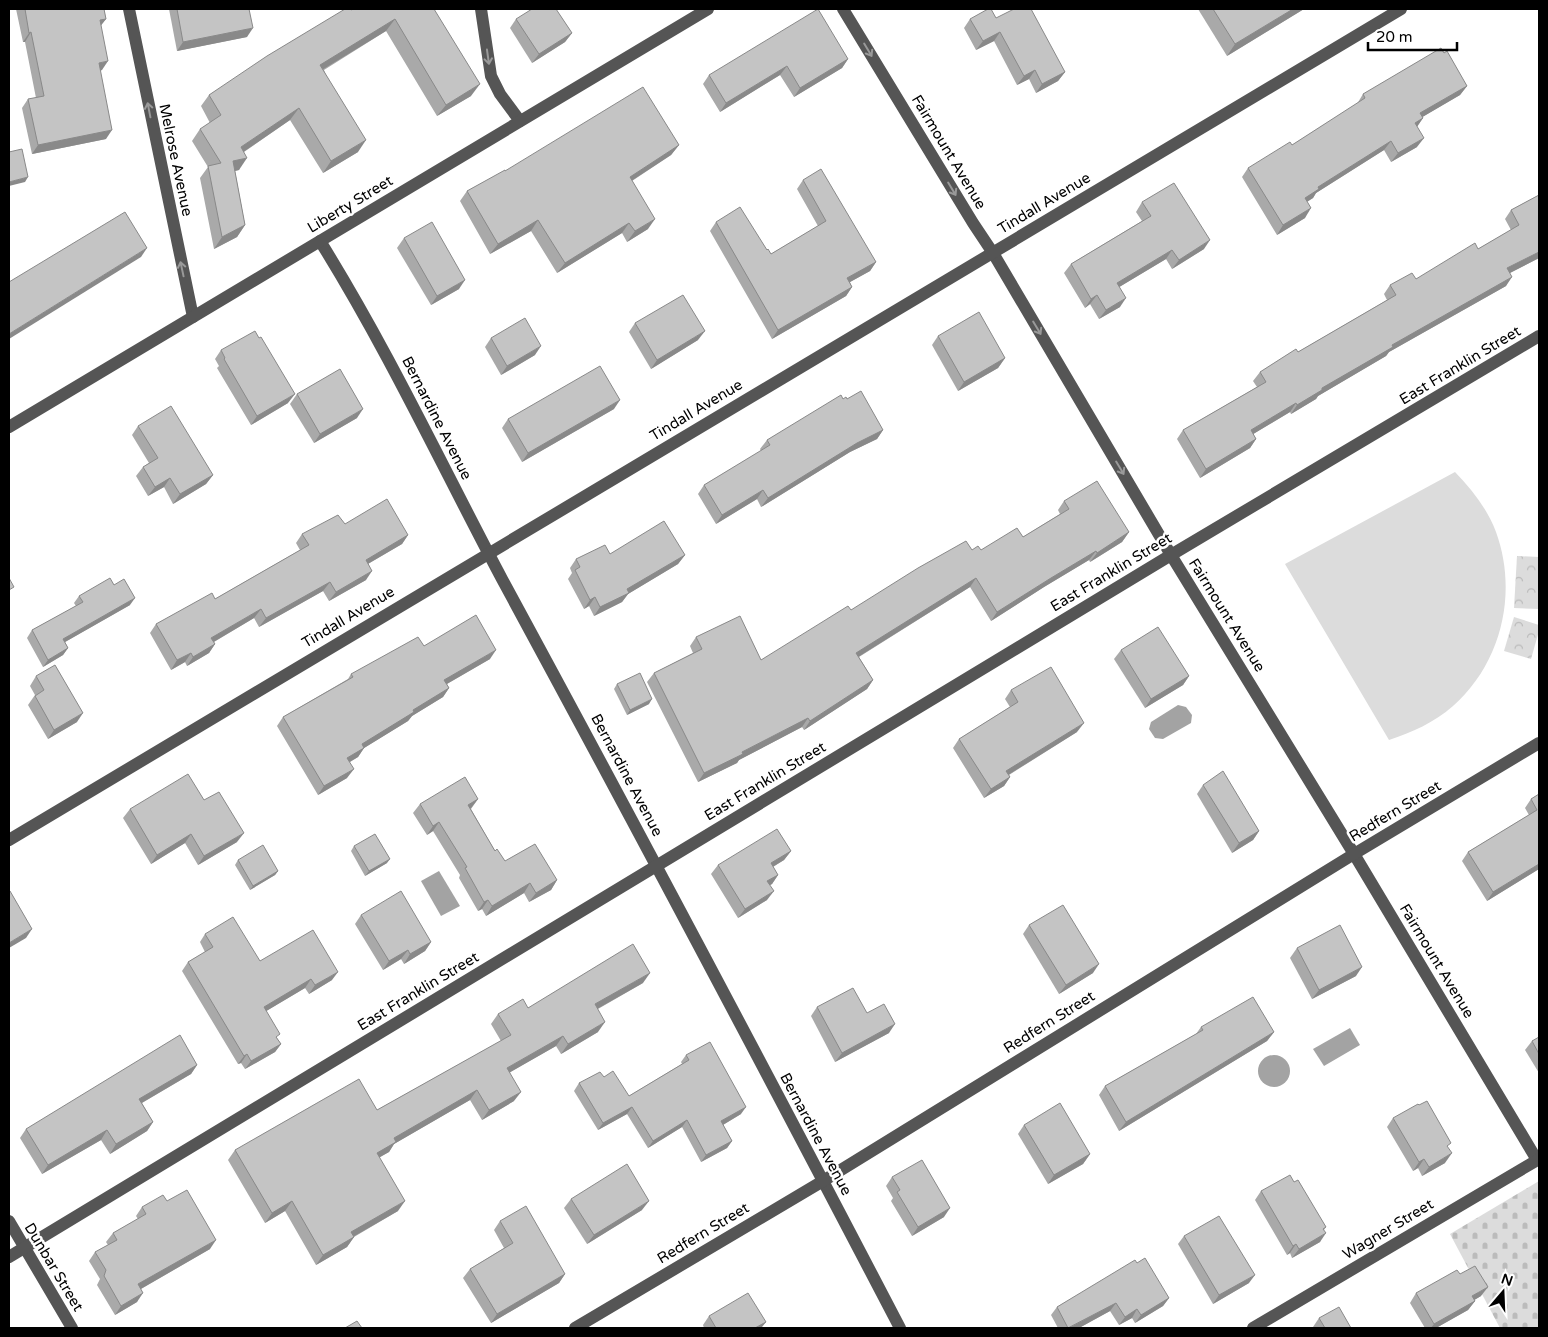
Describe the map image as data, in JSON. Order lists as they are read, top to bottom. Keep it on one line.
{"streets":{"street":["Fairmount Avenue","Melrose Avenue","Tindall Avenue","Liberty Street","East Franklin Street","Bernardine Avenue","Redfern Street","Wagner Street","Dunbar Street"]},"crossings":[["Fairmount Avenue","Tindall Avenue"],["Fairmount Avenue","East Franklin Street"],["Fairmount Avenue","Redfern Street"],["Fairmount Avenue","Wagner Street"],["Melrose Avenue","Liberty Street"],["Tindall Avenue","Bernardine Avenue"],["Liberty Street","Bernardine Avenue"],["East Franklin Street","Bernardine Avenue"],["East Franklin Street","Dunbar Street"],["Bernardine Avenue","Redfern Street"]],"one_way":["Fairmount Avenue","Melrose Avenue"],"scale_bar":"20 m","north":"top"}
